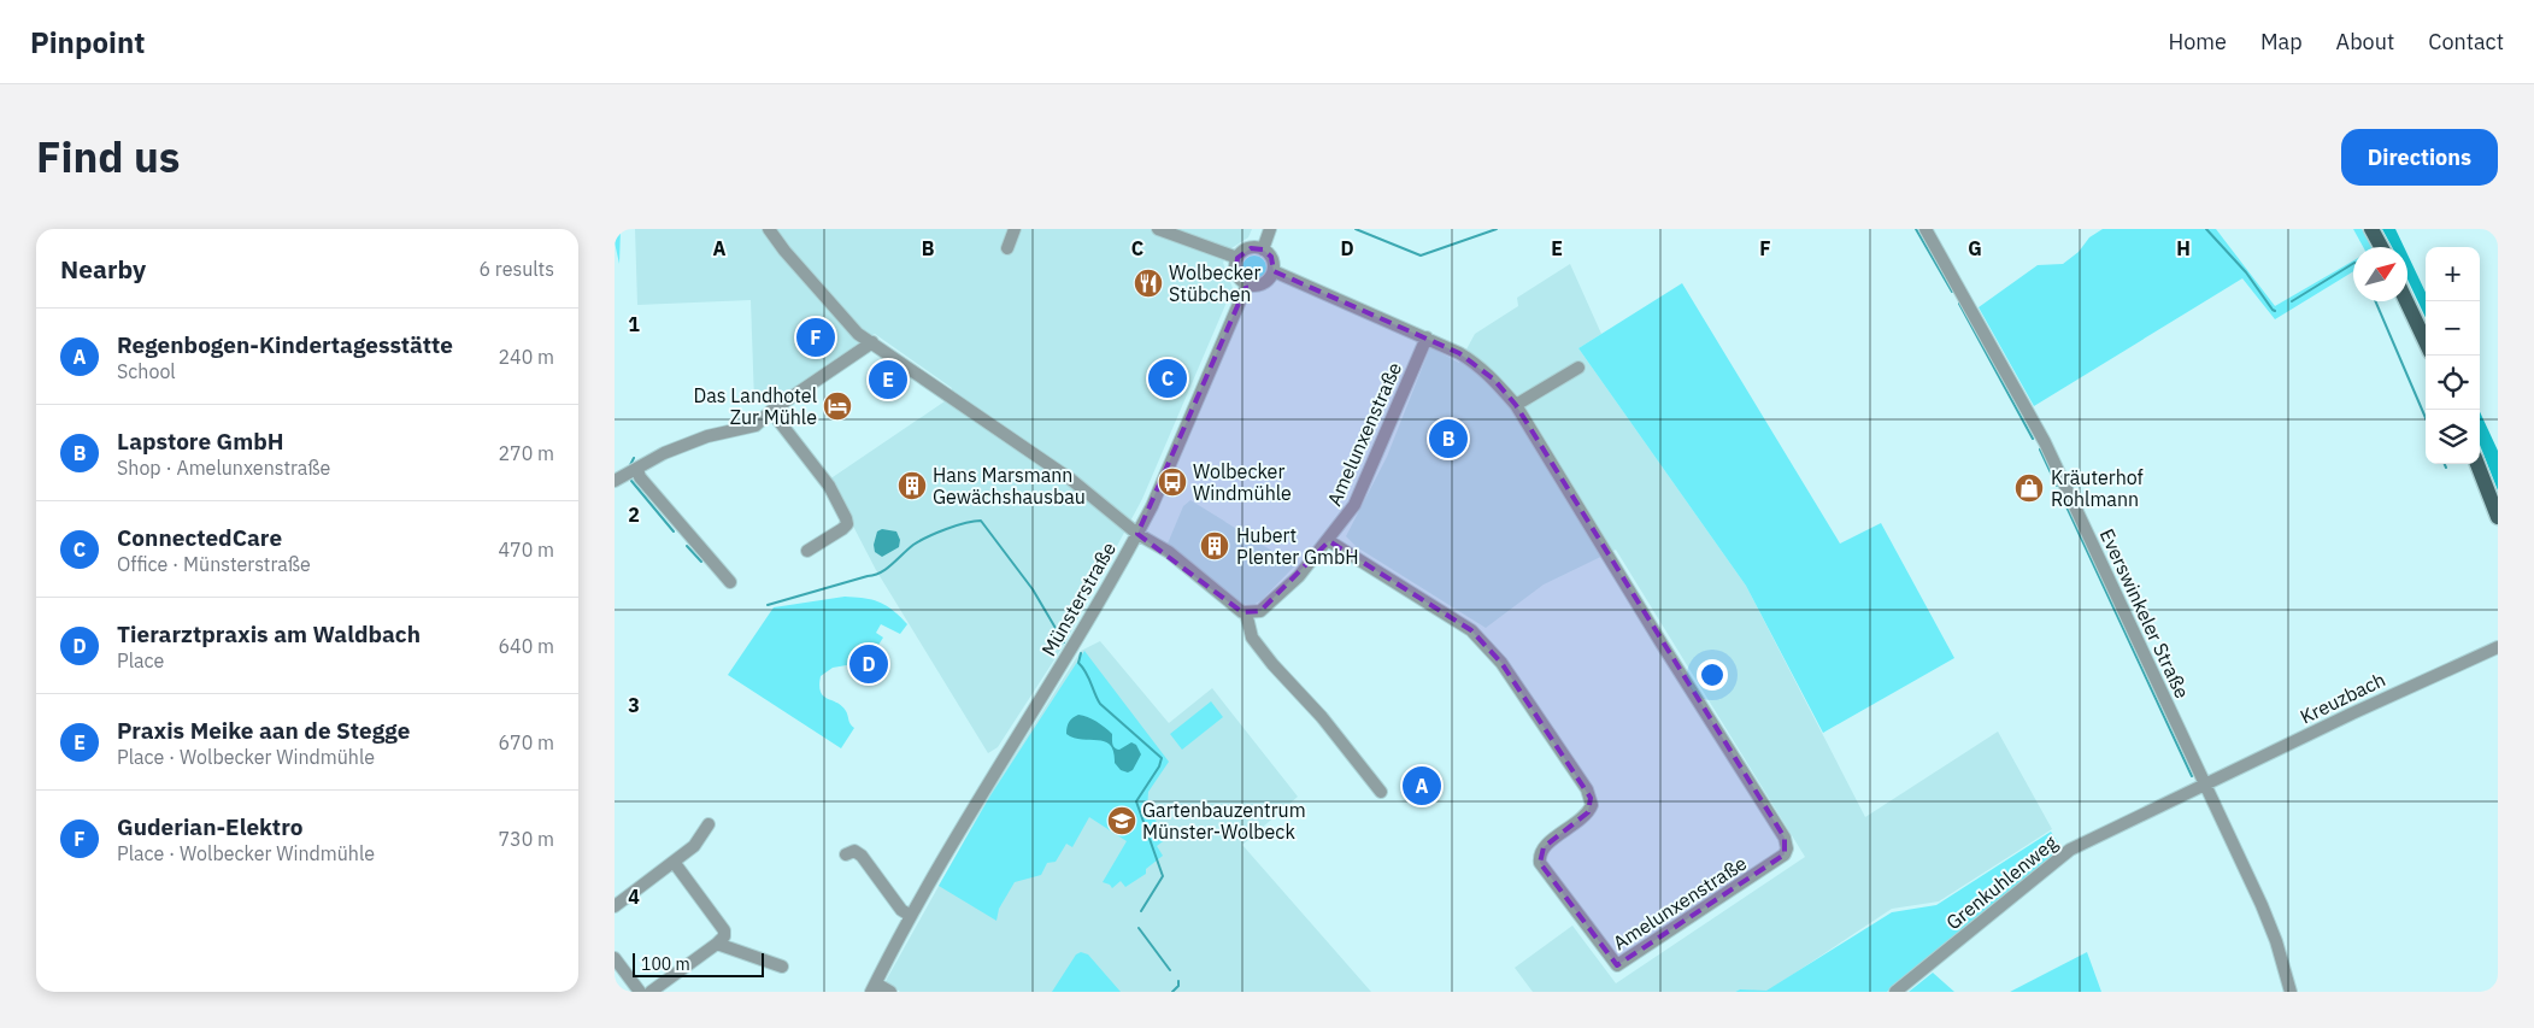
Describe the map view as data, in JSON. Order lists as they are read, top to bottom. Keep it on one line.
{"streets":{"street":["Amelunxenstraße","Münsterstraße","Everswinkeler Straße","Kreuzbach","Grenkuhlenweg"]},"crossings":[["Amelunxenstraße","Münsterstraße"],["Everswinkeler Straße","Kreuzbach"],["Everswinkeler Straße","Grenkuhlenweg"],["Kreuzbach","Grenkuhlenweg"]],"places":{"restaurant":["Wolbecker Stübchen"],"hotel":["Das Landhotel Zur Mühle"],"bus stop":["Wolbecker Windmühle"],"building":["Hans Marsmann Gewächshausbau","Hubert Plenter GmbH"],"shop":["Kräuterhof Rohlmann"],"school or university":["Gartenbauzentrum Münster-Wolbeck"]},"scale_bar":"100 m","north":"top right","page":{"header":"Pinpoint","nav":["Home","Map","About","Contact"],"title":"Find us","buttons":"Directions","heading":["Nearby","6 results"],"map_buttons":["+","−"],"list":[{"mark":"A","name":"Regenbogen-Kindertagesstätte","note":"School","value":"240 m"},{"mark":"B","name":"Lapstore GmbH","note":"Shop · Amelunxenstraße","value":"270 m"},{"mark":"C","name":"ConnectedCare","note":"Office · Münsterstraße","value":"470 m"},{"mark":"D","name":"Tierarztpraxis am Waldbach","note":"Place","value":"640 m"},{"mark":"E","name":"Praxis Meike aan de Stegge","note":"Place · Wolbecker Windmühle","value":"670 m"},{"mark":"F","name":"Guderian-Elektro","note":"Place · Wolbecker Windmühle","value":"730 m"}],"pins":["F","C","E","B","D","A"],"scale":"100 m"},"grid":{"columns":["A","B","C","D","E","F","G","H"],"rows":["1","2","3","4"]}}
